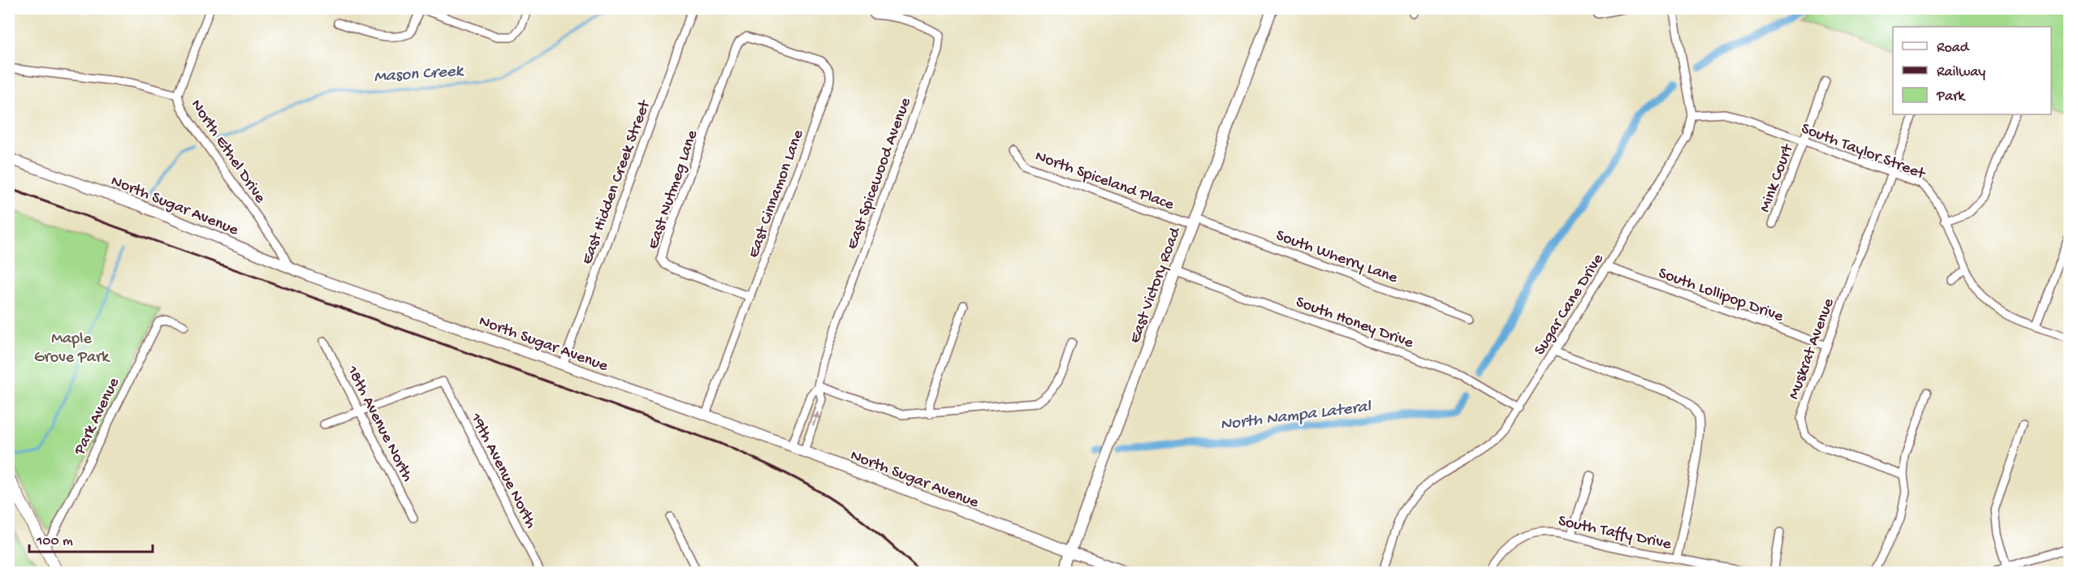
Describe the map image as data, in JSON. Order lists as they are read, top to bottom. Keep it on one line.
{"streets":{"street":["South Taylor Street","North Ethel Drive","East Spicewood Avenue","Mink Court","North Spiceland Place","East Hidden Creek Street","East Nutmeg Lane","East Cinnamon Lane","North Sugar Avenue","South Wherry Lane","East Victory Road","South Lollipop Drive","Sugar Cane Drive","South Honey Drive","Muskrat Avenue","Park Avenue","18th Avenue North","19th Avenue North","South Taffy Drive"]},"crossings":[["South Taylor Street","Mink Court"],["South Taylor Street","Sugar Cane Drive"],["South Taylor Street","Muskrat Avenue"],["North Ethel Drive","North Sugar Avenue"],["East Spicewood Avenue","North Sugar Avenue"],["North Spiceland Place","South Wherry Lane"],["North Spiceland Place","East Victory Road"],["East Hidden Creek Street","North Sugar Avenue"],["East Nutmeg Lane","East Cinnamon Lane"],["East Cinnamon Lane","North Sugar Avenue"],["North Sugar Avenue","East Victory Road"],["South Wherry Lane","East Victory Road"],["East Victory Road","South Honey Drive"],["South Lollipop Drive","Sugar Cane Drive"],["South Lollipop Drive","Muskrat Avenue"],["Sugar Cane Drive","South Honey Drive"],["18th Avenue North","19th Avenue North"]],"water":["Mason Creek","North Nampa Lateral"],"parks":["Maple Grove Park"],"legend":["Road","Railway","Park"],"scale_bar":"100 m"}
